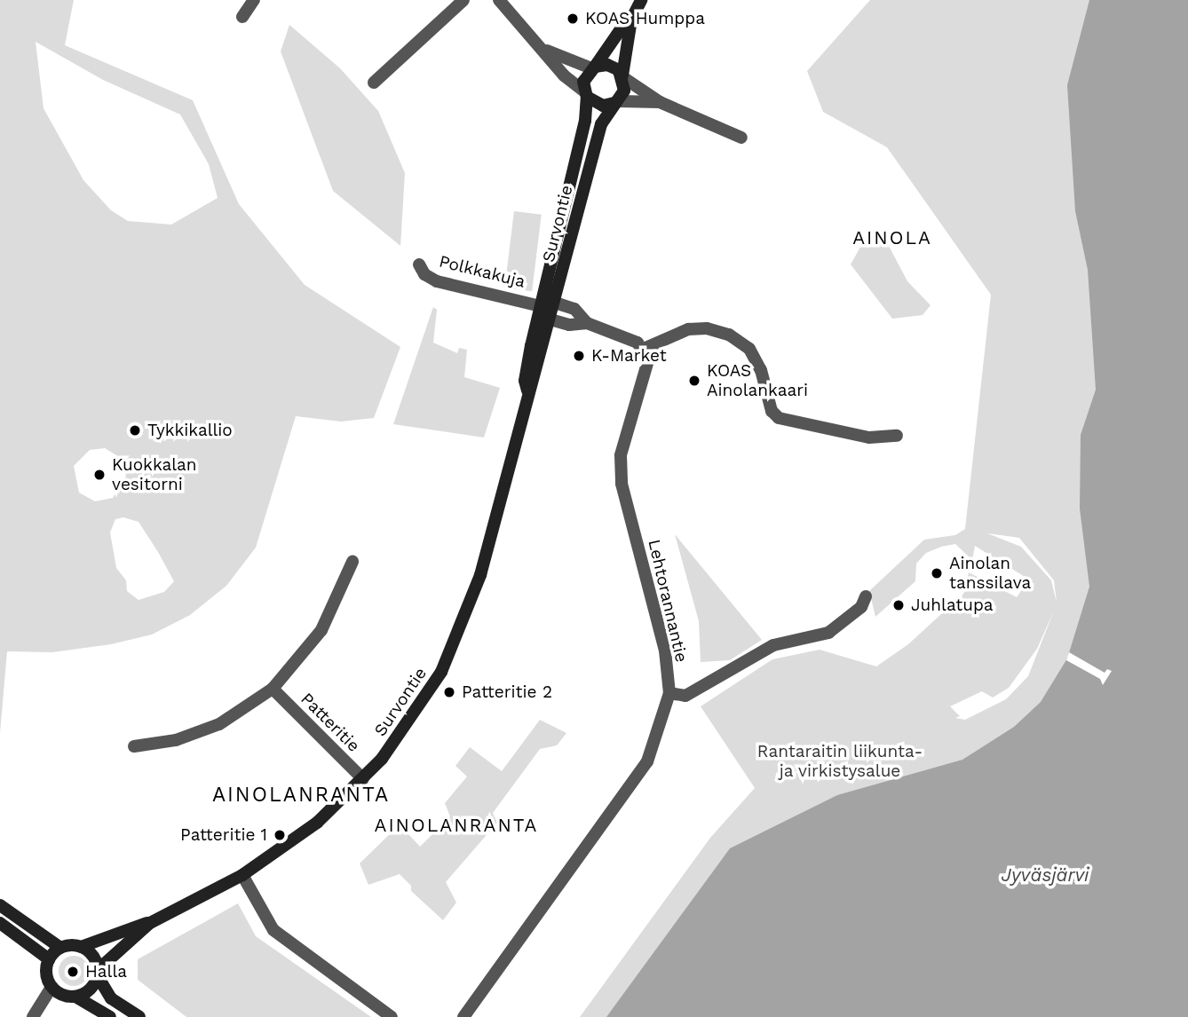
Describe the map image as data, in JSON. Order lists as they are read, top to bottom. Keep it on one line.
{"streets":{"main road":["Survontie"],"street":["Polkkakuja","Lehtorannantie","Patteritie"]},"crossings":[["Survontie","Polkkakuja"],["Survontie","Patteritie"]],"districts":["AINOLA","AINOLANRANTA","AINOLANRANTA"],"water":["Jyväsjärvi"],"parks":["Rantaraitin liikunta- ja virkistysalue"],"places":["KOAS Humppa","K-Market","KOAS Ainolankaari","Tykkikallio","Kuokkalan vesitorni","Ainolan tanssilava","Juhlatupa","Patteritie 2","Patteritie 1","Halla"]}
